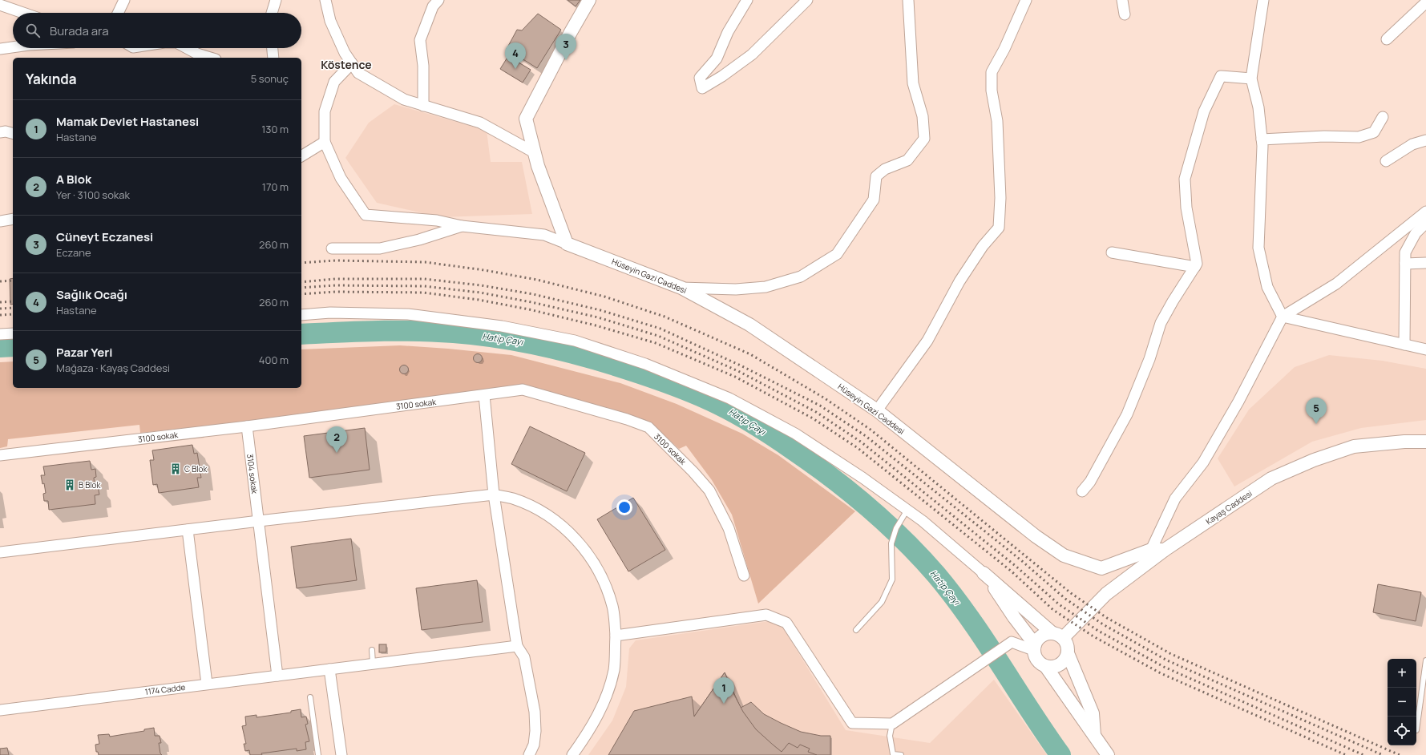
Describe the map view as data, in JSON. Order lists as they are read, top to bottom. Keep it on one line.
{"streets":{"street":["Hüseyin Gazi Caddesi","3100 sokak","3104 sokak","Kayaş Caddesi","1174 Cadde"]},"crossings":[["Hüseyin Gazi Caddesi","Kayaş Caddesi"],["3100 sokak","3104 sokak"],["3104 sokak","1174 Cadde"]],"districts":["Köstence"],"water":["Hatip Çayı"],"places":{"building":["C Blok","B Blok"]},"page":{"search":"Burada ara","pins":["3","4","5","2","1"],"heading":["Yakında","5 sonuç"],"list":[{"mark":"1","name":"Mamak Devlet Hastanesi","note":"Hastane","value":"130 m"},{"mark":"2","name":"A Blok","note":"Yer · 3100 sokak","value":"170 m"},{"mark":"3","name":"Cüneyt Eczanesi","note":"Eczane","value":"260 m"},{"mark":"4","name":"Sağlık Ocağı","note":"Hastane","value":"260 m"},{"mark":"5","name":"Pazar Yeri","note":"Mağaza · Kayaş Caddesi","value":"400 m"}],"map_buttons":["+","−"]}}
